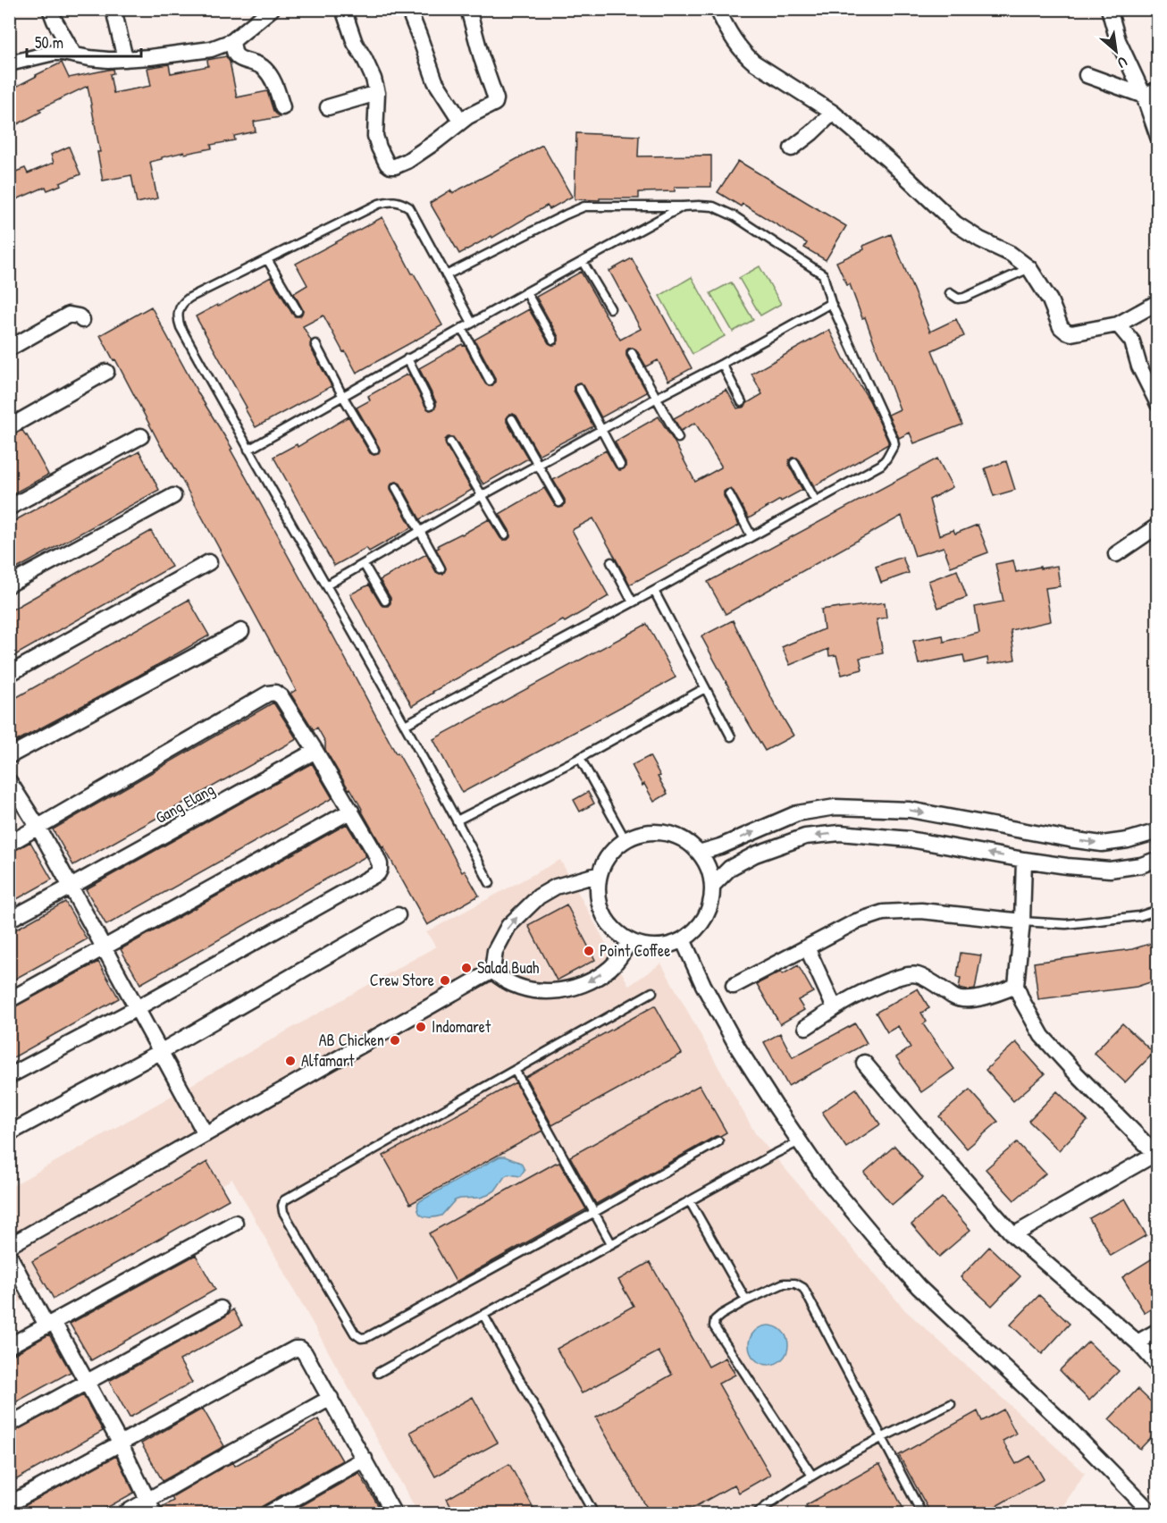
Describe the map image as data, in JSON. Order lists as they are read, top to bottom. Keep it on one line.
{"streets":{"street":["Gang Elang"]},"places":["Point Coffee","Salad Buah","Crew Store","Indomaret","AB Chicken","Alfamart"],"scale_bar":"50 m","north":"bottom right"}
